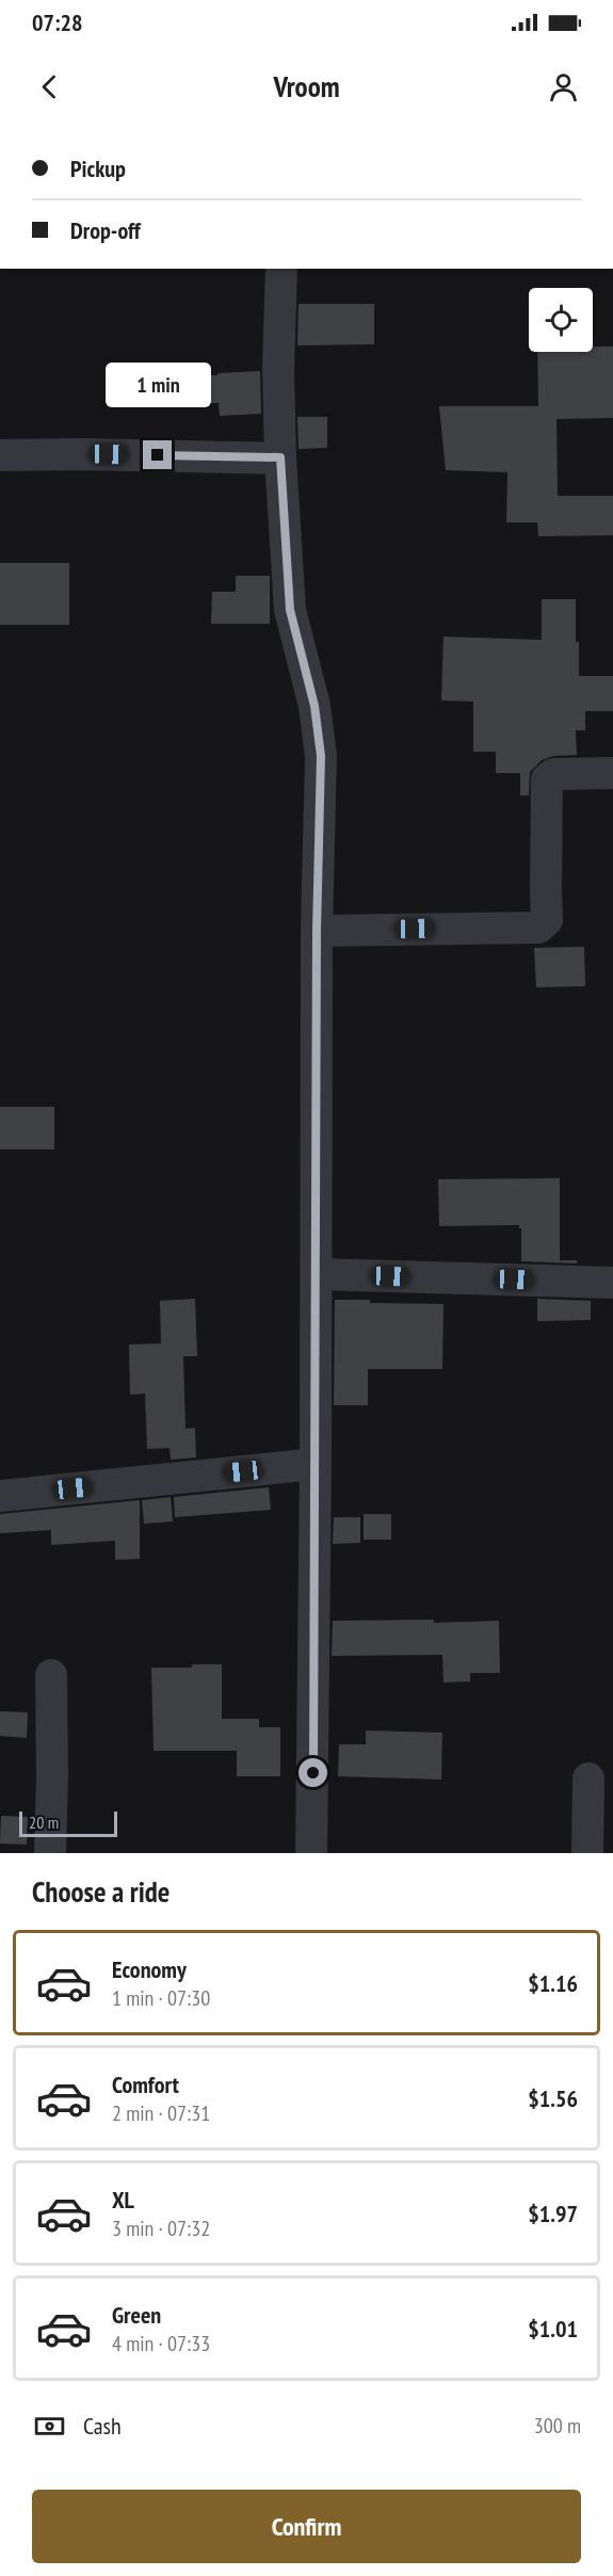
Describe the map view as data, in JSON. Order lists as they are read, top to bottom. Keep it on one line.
{"scale_bar":"20 m","page":{"status":"07:28","header":"Vroom","banner":["Pickup","Drop-off"],"bubble":"1 min","scale":"20 m","heading":"Choose a ride","list":[{"name":"Economy","note":"1 min · 07:30","value":"$1.16"},{"name":"Comfort","note":"2 min · 07:31","value":"$1.56"},{"name":"XL","note":"3 min · 07:32","value":"$1.97"},{"name":"Green","note":"4 min · 07:33","value":"$1.01"}],"pay":["Cash","300 m"],"buttons":"Confirm"}}
